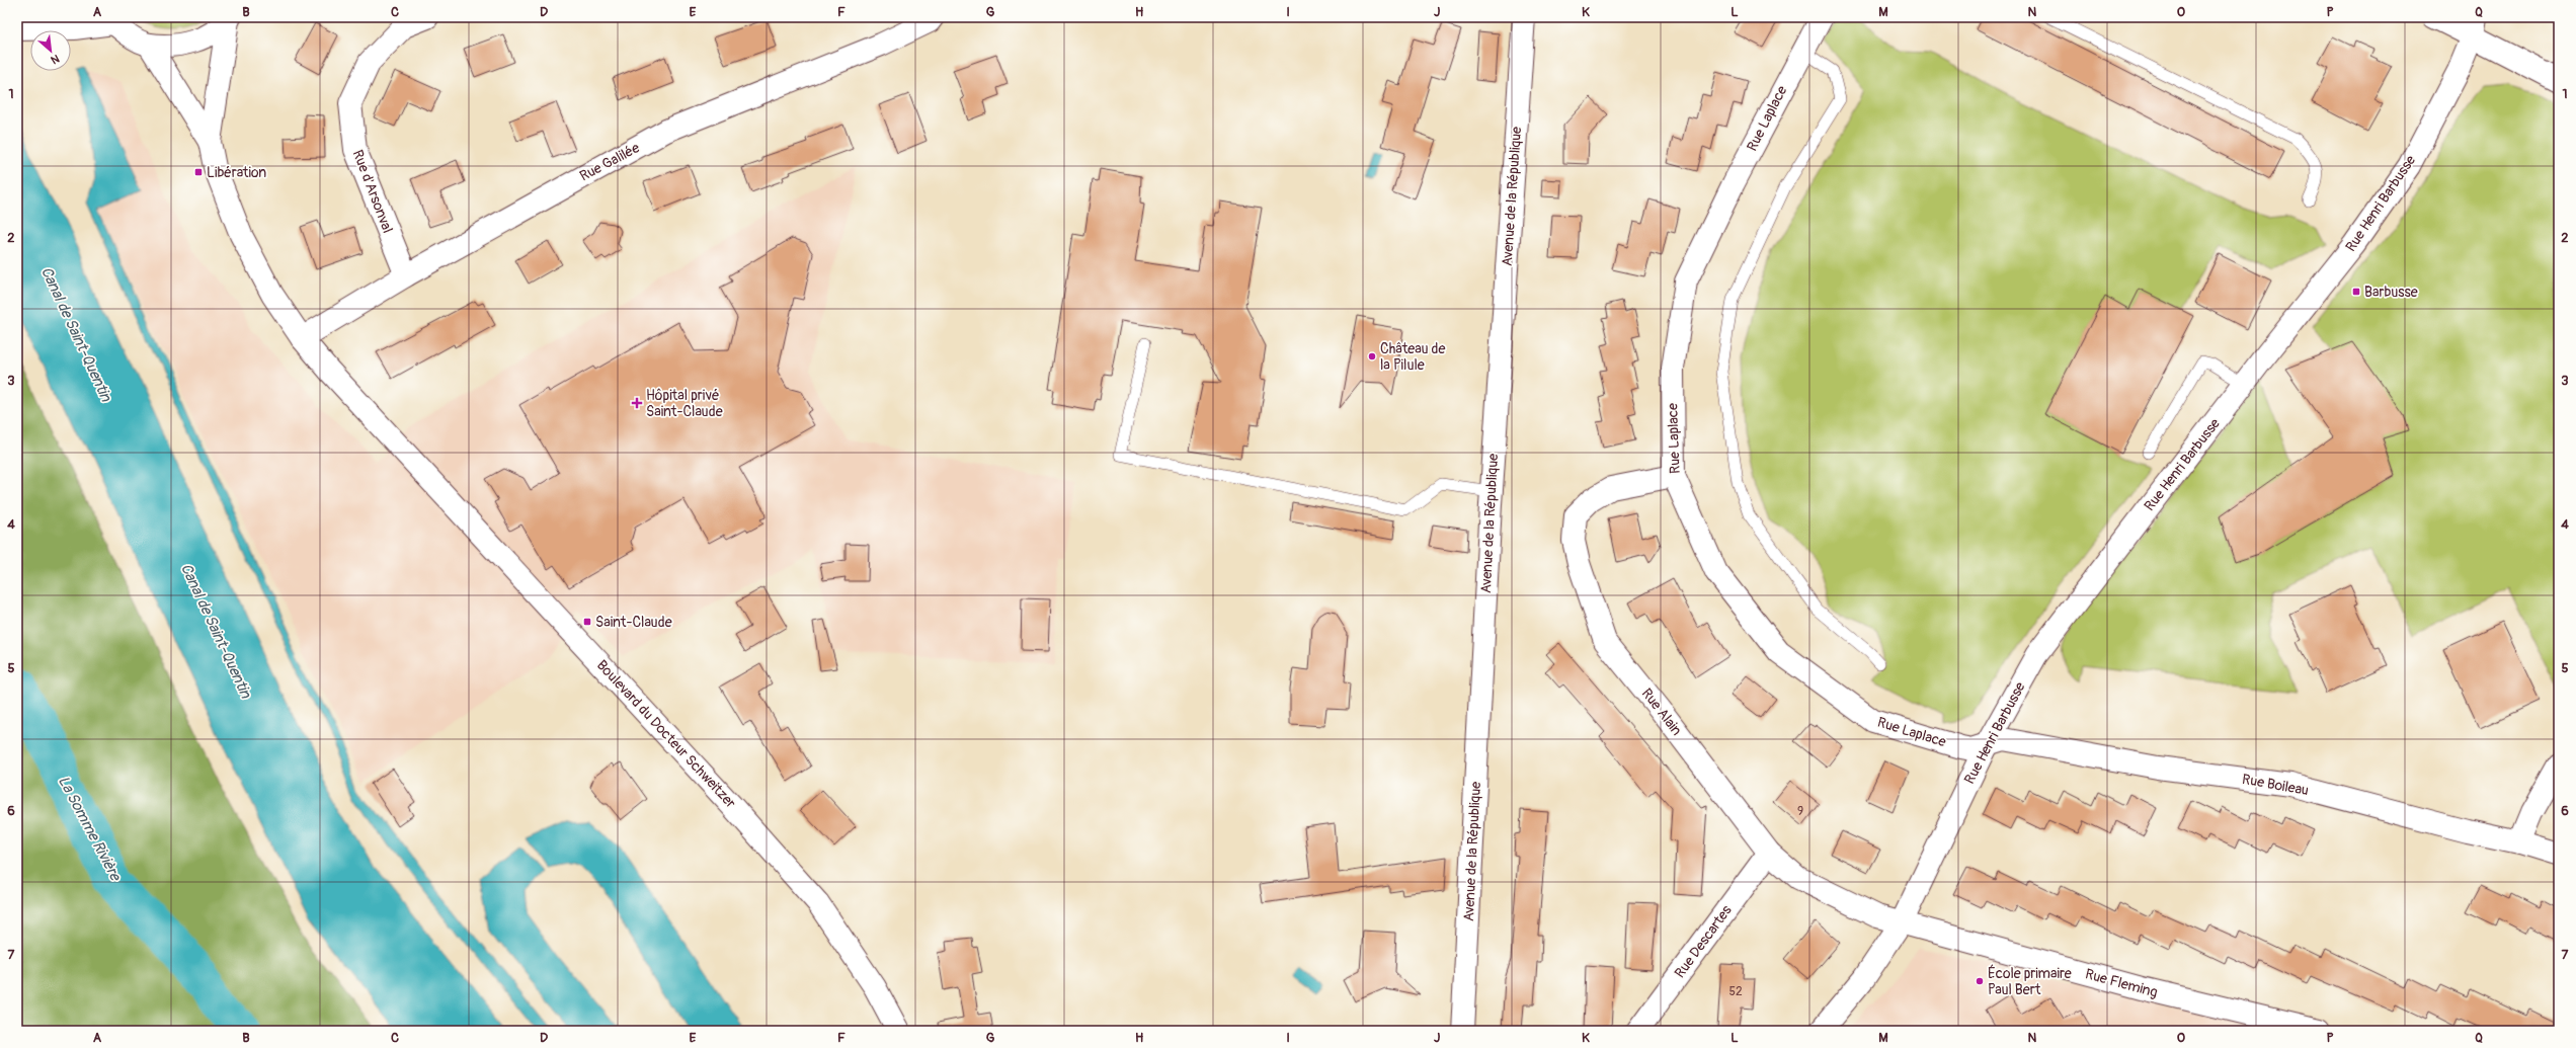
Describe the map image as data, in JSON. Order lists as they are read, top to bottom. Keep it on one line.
{"streets":{"street":["Rue Laplace","Rue Galilée","Rue d'Arsonval","Avenue de la République","Rue Henri Barbusse","Rue Alain","Boulevard du Docteur Schweitzer","Rue Boileau","Rue Descartes","Rue Fleming"]},"crossings":[["Rue Laplace","Rue Henri Barbusse"],["Rue Laplace","Rue Alain"],["Rue Laplace","Rue Boileau"],["Rue Galilée","Rue d'Arsonval"],["Rue Galilée","Boulevard du Docteur Schweitzer"],["Rue Henri Barbusse","Rue Alain"],["Rue Henri Barbusse","Rue Boileau"],["Rue Henri Barbusse","Rue Fleming"],["Rue Alain","Rue Descartes"],["Rue Alain","Rue Fleming"]],"water":["Canal de Saint-Quentin","La Somme Rivière"],"places":{"transit":["Libération","Barbusse","Saint-Claude"],"other":["Château de la Pilule","École primaire Paul Bert"],"health":["Hôpital privé Saint-Claude"]},"house_numbers":["9","52"],"north":"bottom right","grid":{"columns":["A","B","C","D","E","F","G","H","I","J","K","L","M","N","O","P","Q"],"rows":["1","2","3","4","5","6","7"]}}
